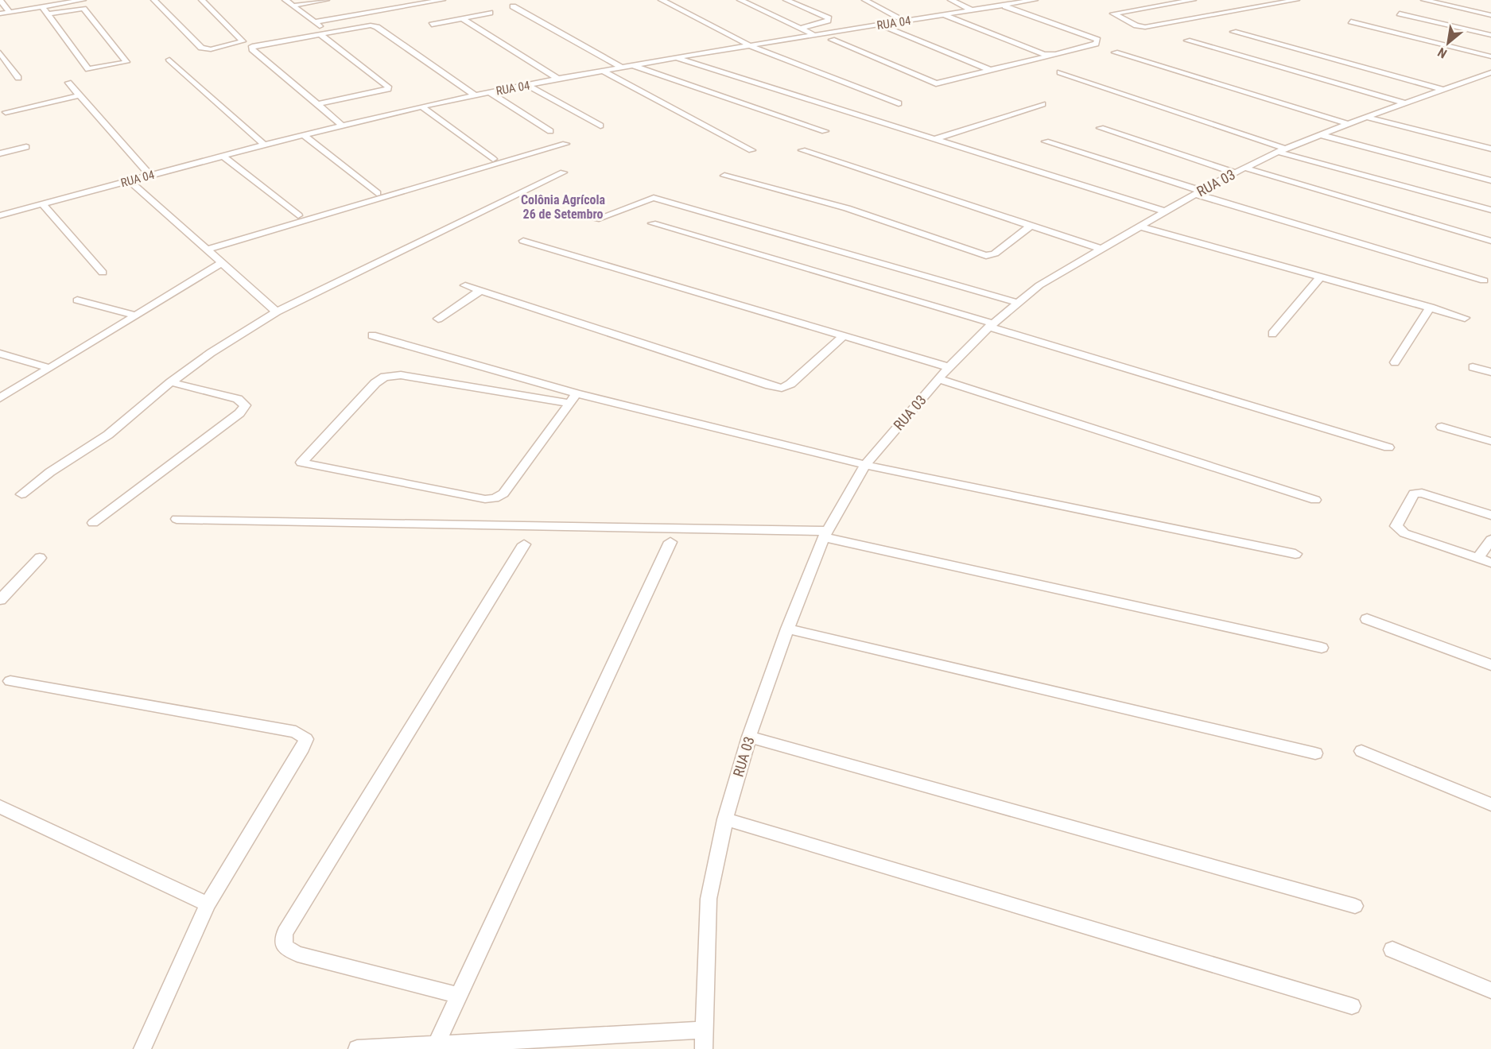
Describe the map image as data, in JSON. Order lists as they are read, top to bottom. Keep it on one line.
{"streets":{"street":["RUA 04","RUA 03"]},"districts":["Colônia Agrícola 26 de Setembro"],"north":"bottom left"}
